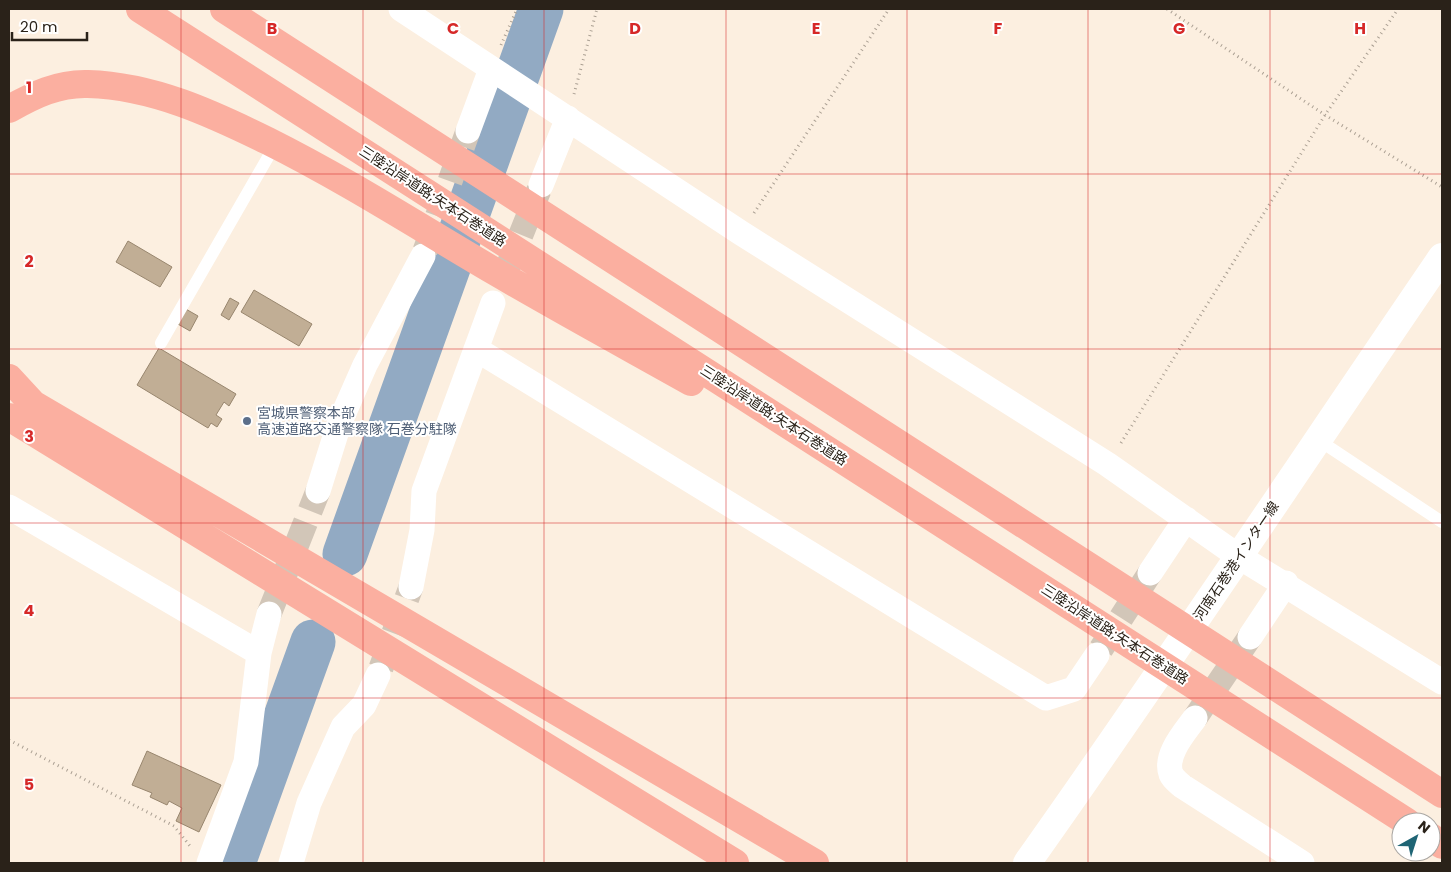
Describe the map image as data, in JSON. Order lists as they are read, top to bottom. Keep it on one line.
{"streets":{"highway":["三陸沿岸道路;矢本石巻道路"],"main road":["河南石巻港インター線"]},"places":["宮城県警察本部 高速道路交通警察隊 石巻分駐隊"],"scale_bar":"20 m","north":"top right","grid":{"columns":["B","C","D","E","F","G","H"],"rows":["1","2","3","4","5"]}}
